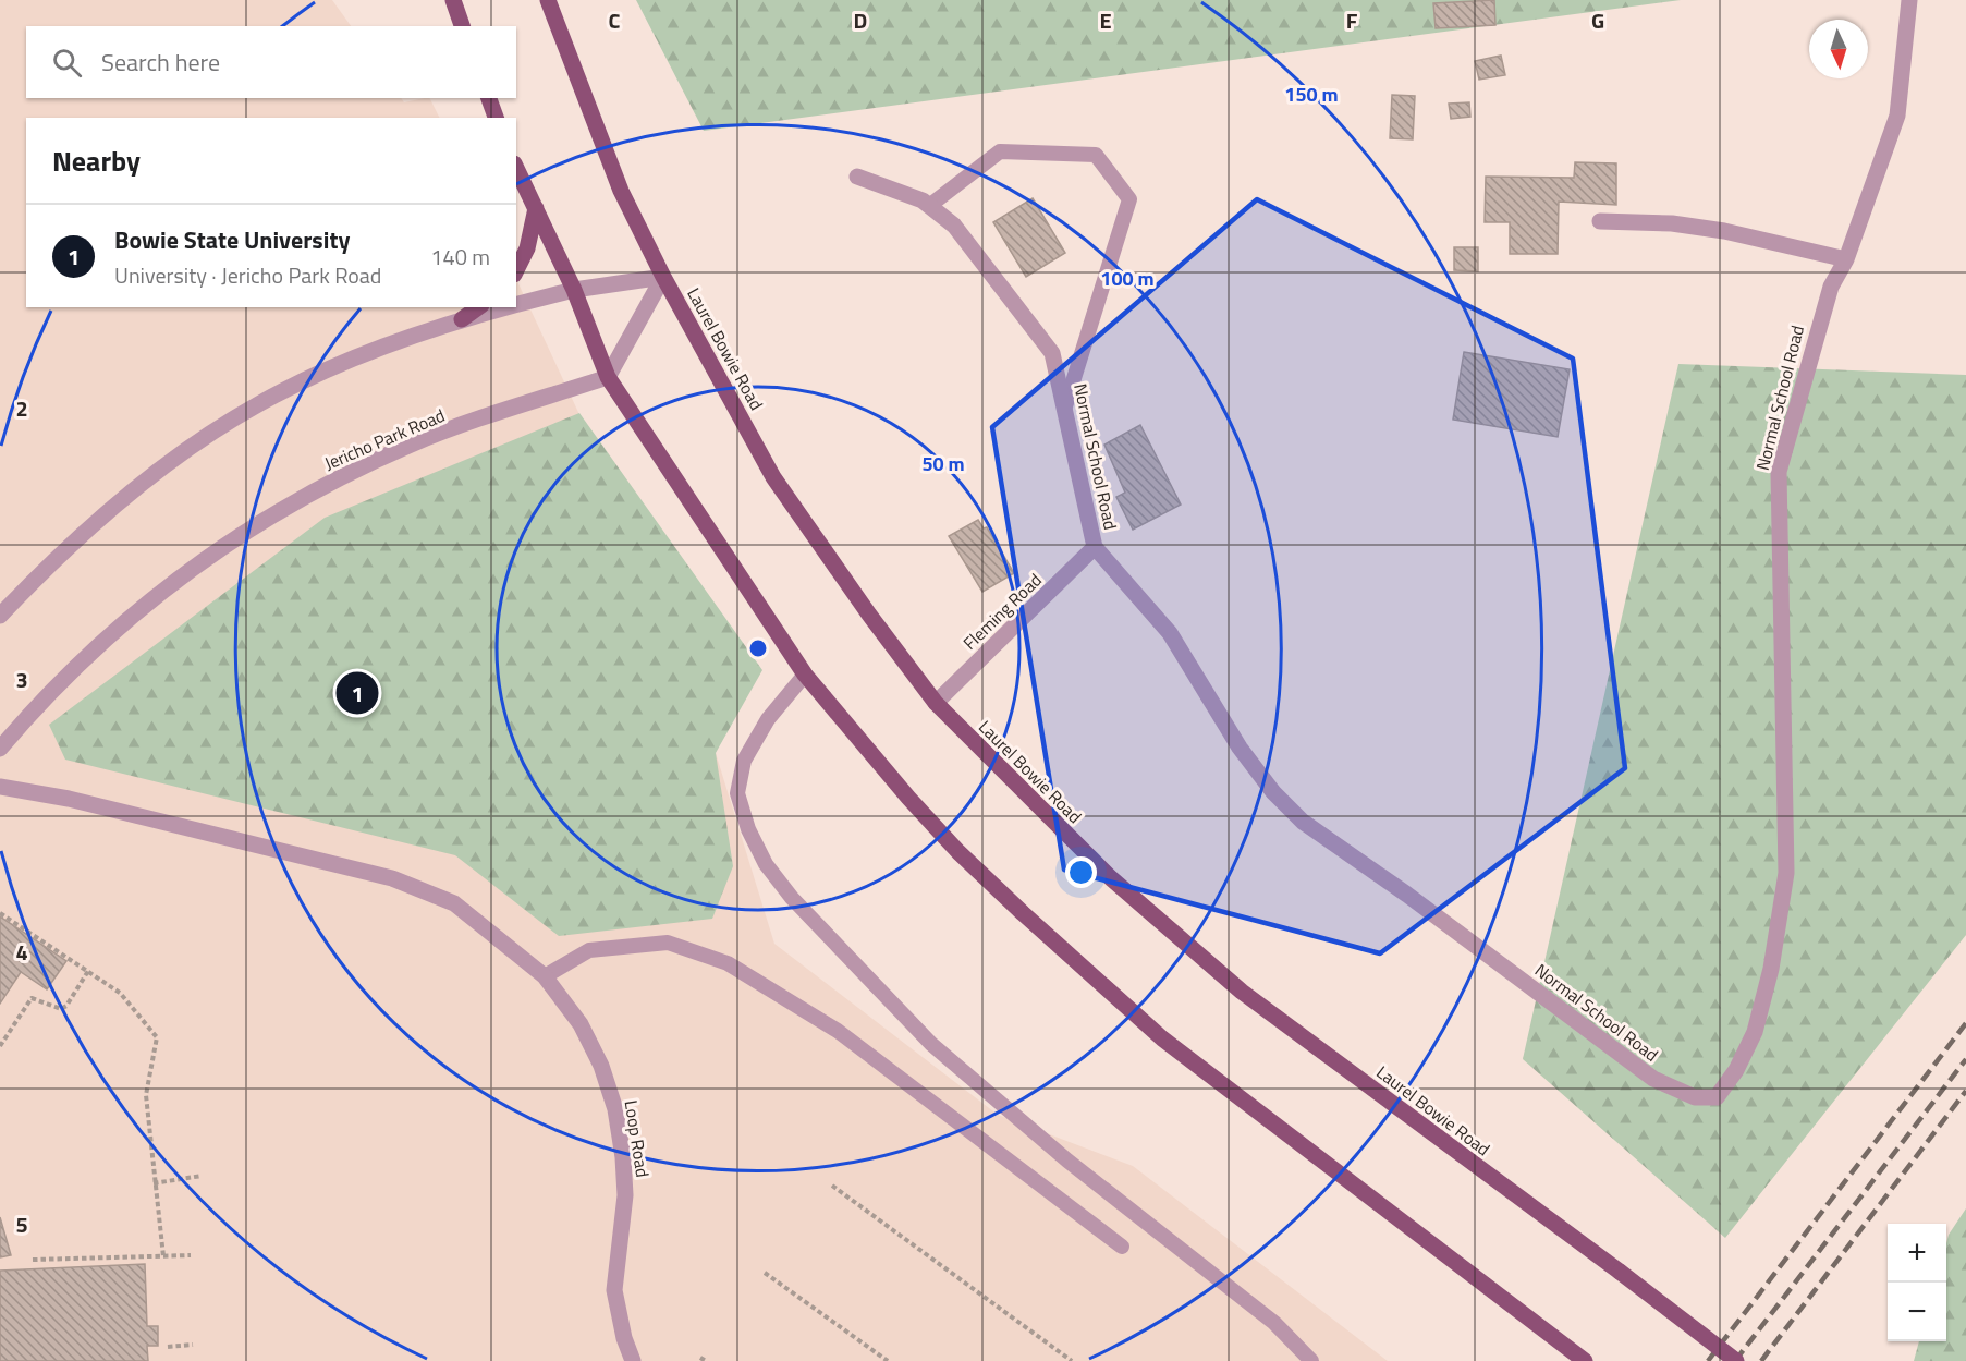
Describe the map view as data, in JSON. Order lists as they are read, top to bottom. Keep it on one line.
{"streets":{"main road":["Laurel Bowie Road"],"street":["Normal School Road","Jericho Park Road","Fleming Road","Loop Road"]},"crossings":[["Laurel Bowie Road","Fleming Road"],["Normal School Road","Fleming Road"]],"north":"bottom","page":{"search":"Search here","heading":"Nearby","list":[{"mark":"1","name":"Bowie State University","note":"University · Jericho Park Road","value":"140 m"}],"pins":"1","map_buttons":["+","−"]},"grid":{"columns":["C","D","E","F","G"],"rows":["2","3","4","5"]},"rings":["150 m","100 m","50 m"]}
